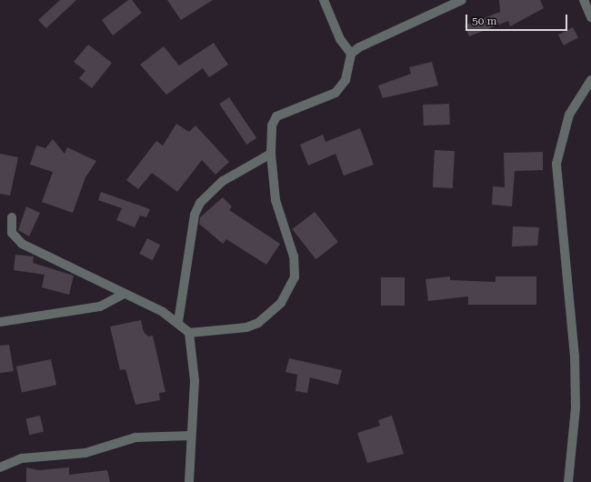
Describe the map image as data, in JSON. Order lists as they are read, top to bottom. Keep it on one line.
{"scale_bar":"50 m"}
